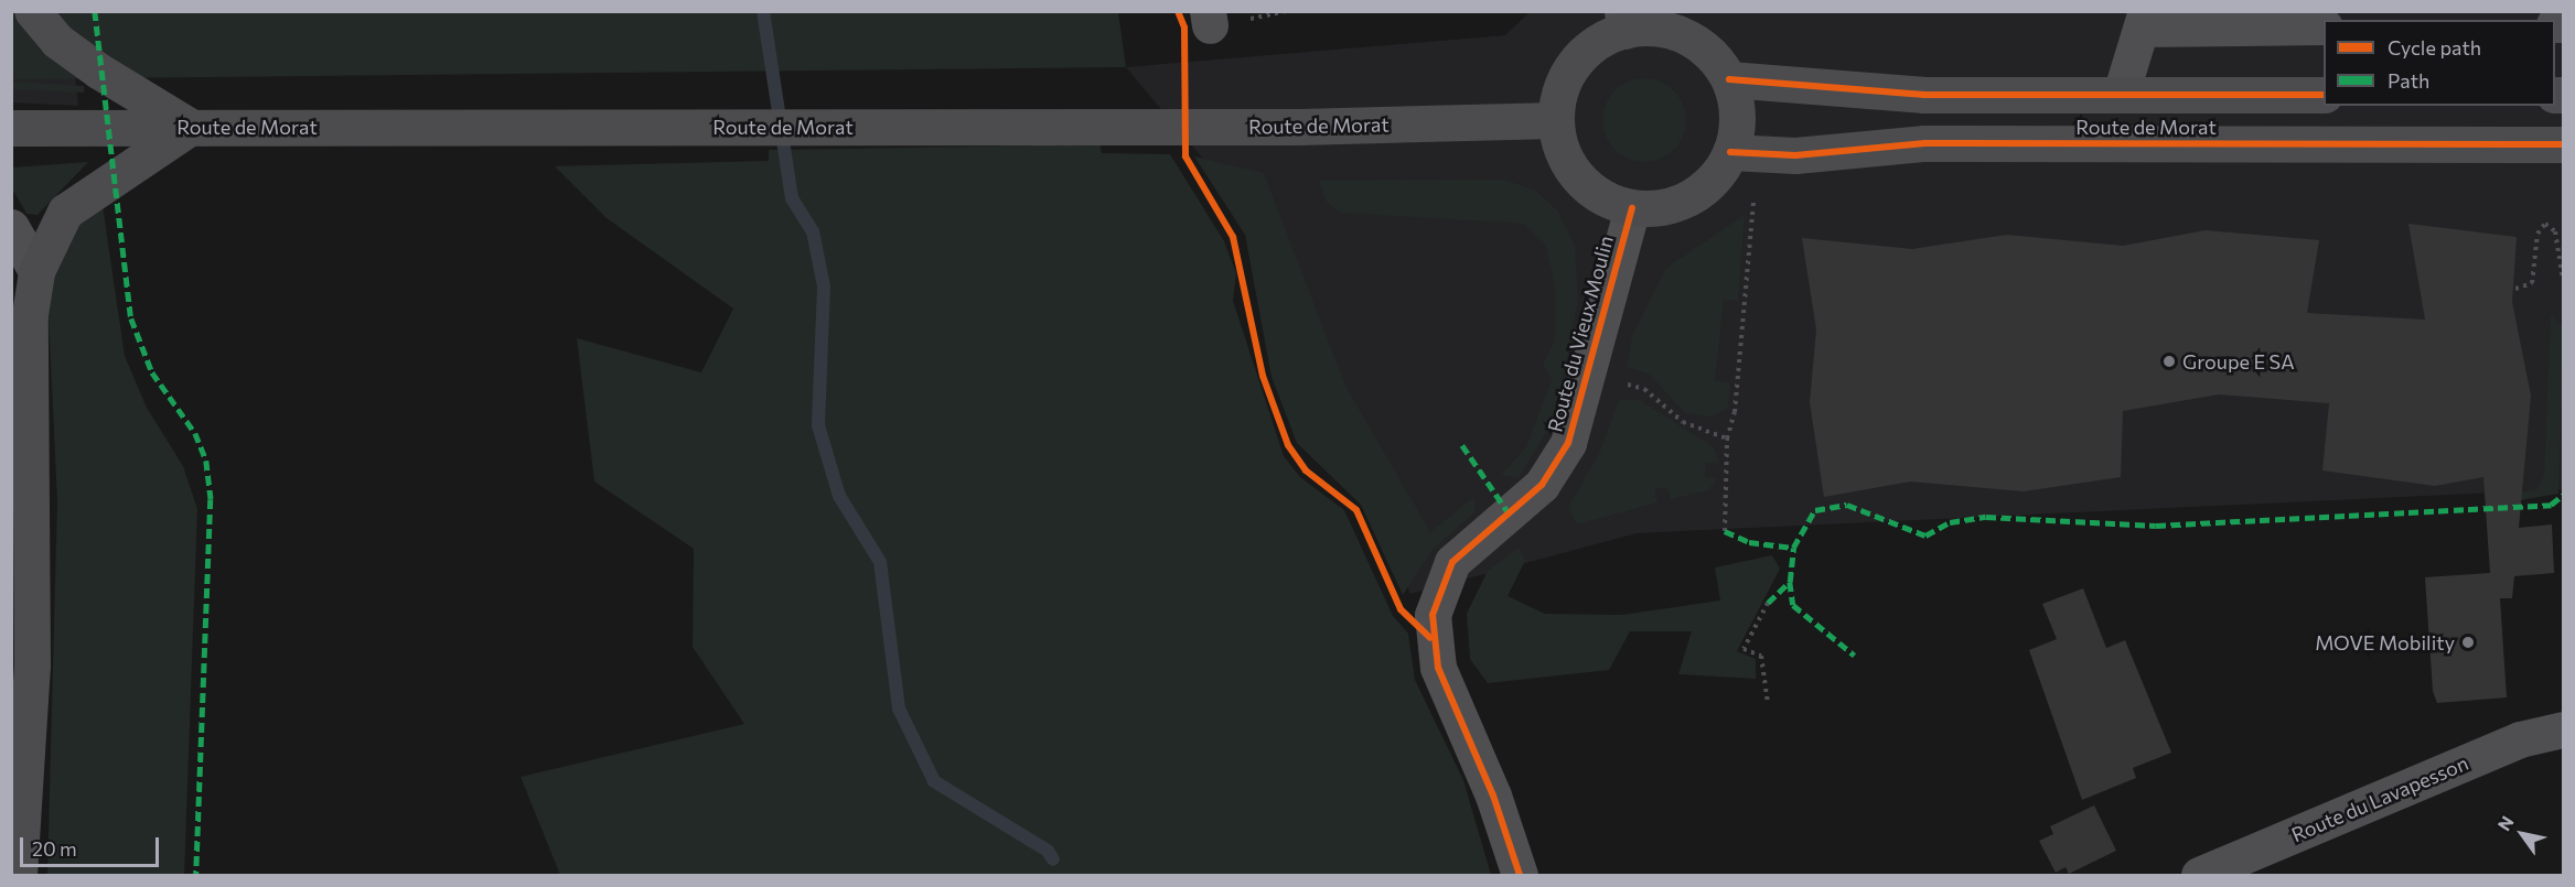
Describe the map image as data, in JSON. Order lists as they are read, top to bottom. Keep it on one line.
{"streets":{"main road":["Route de Morat"],"street":["Route du Vieux Moulin","Route du Lavapesson"]},"crossings":[["Route de Morat","Route du Vieux Moulin"]],"places":["Groupe E SA","MOVE Mobility"],"legend":["Cycle path","Path"],"scale_bar":"20 m","north":"top left"}
